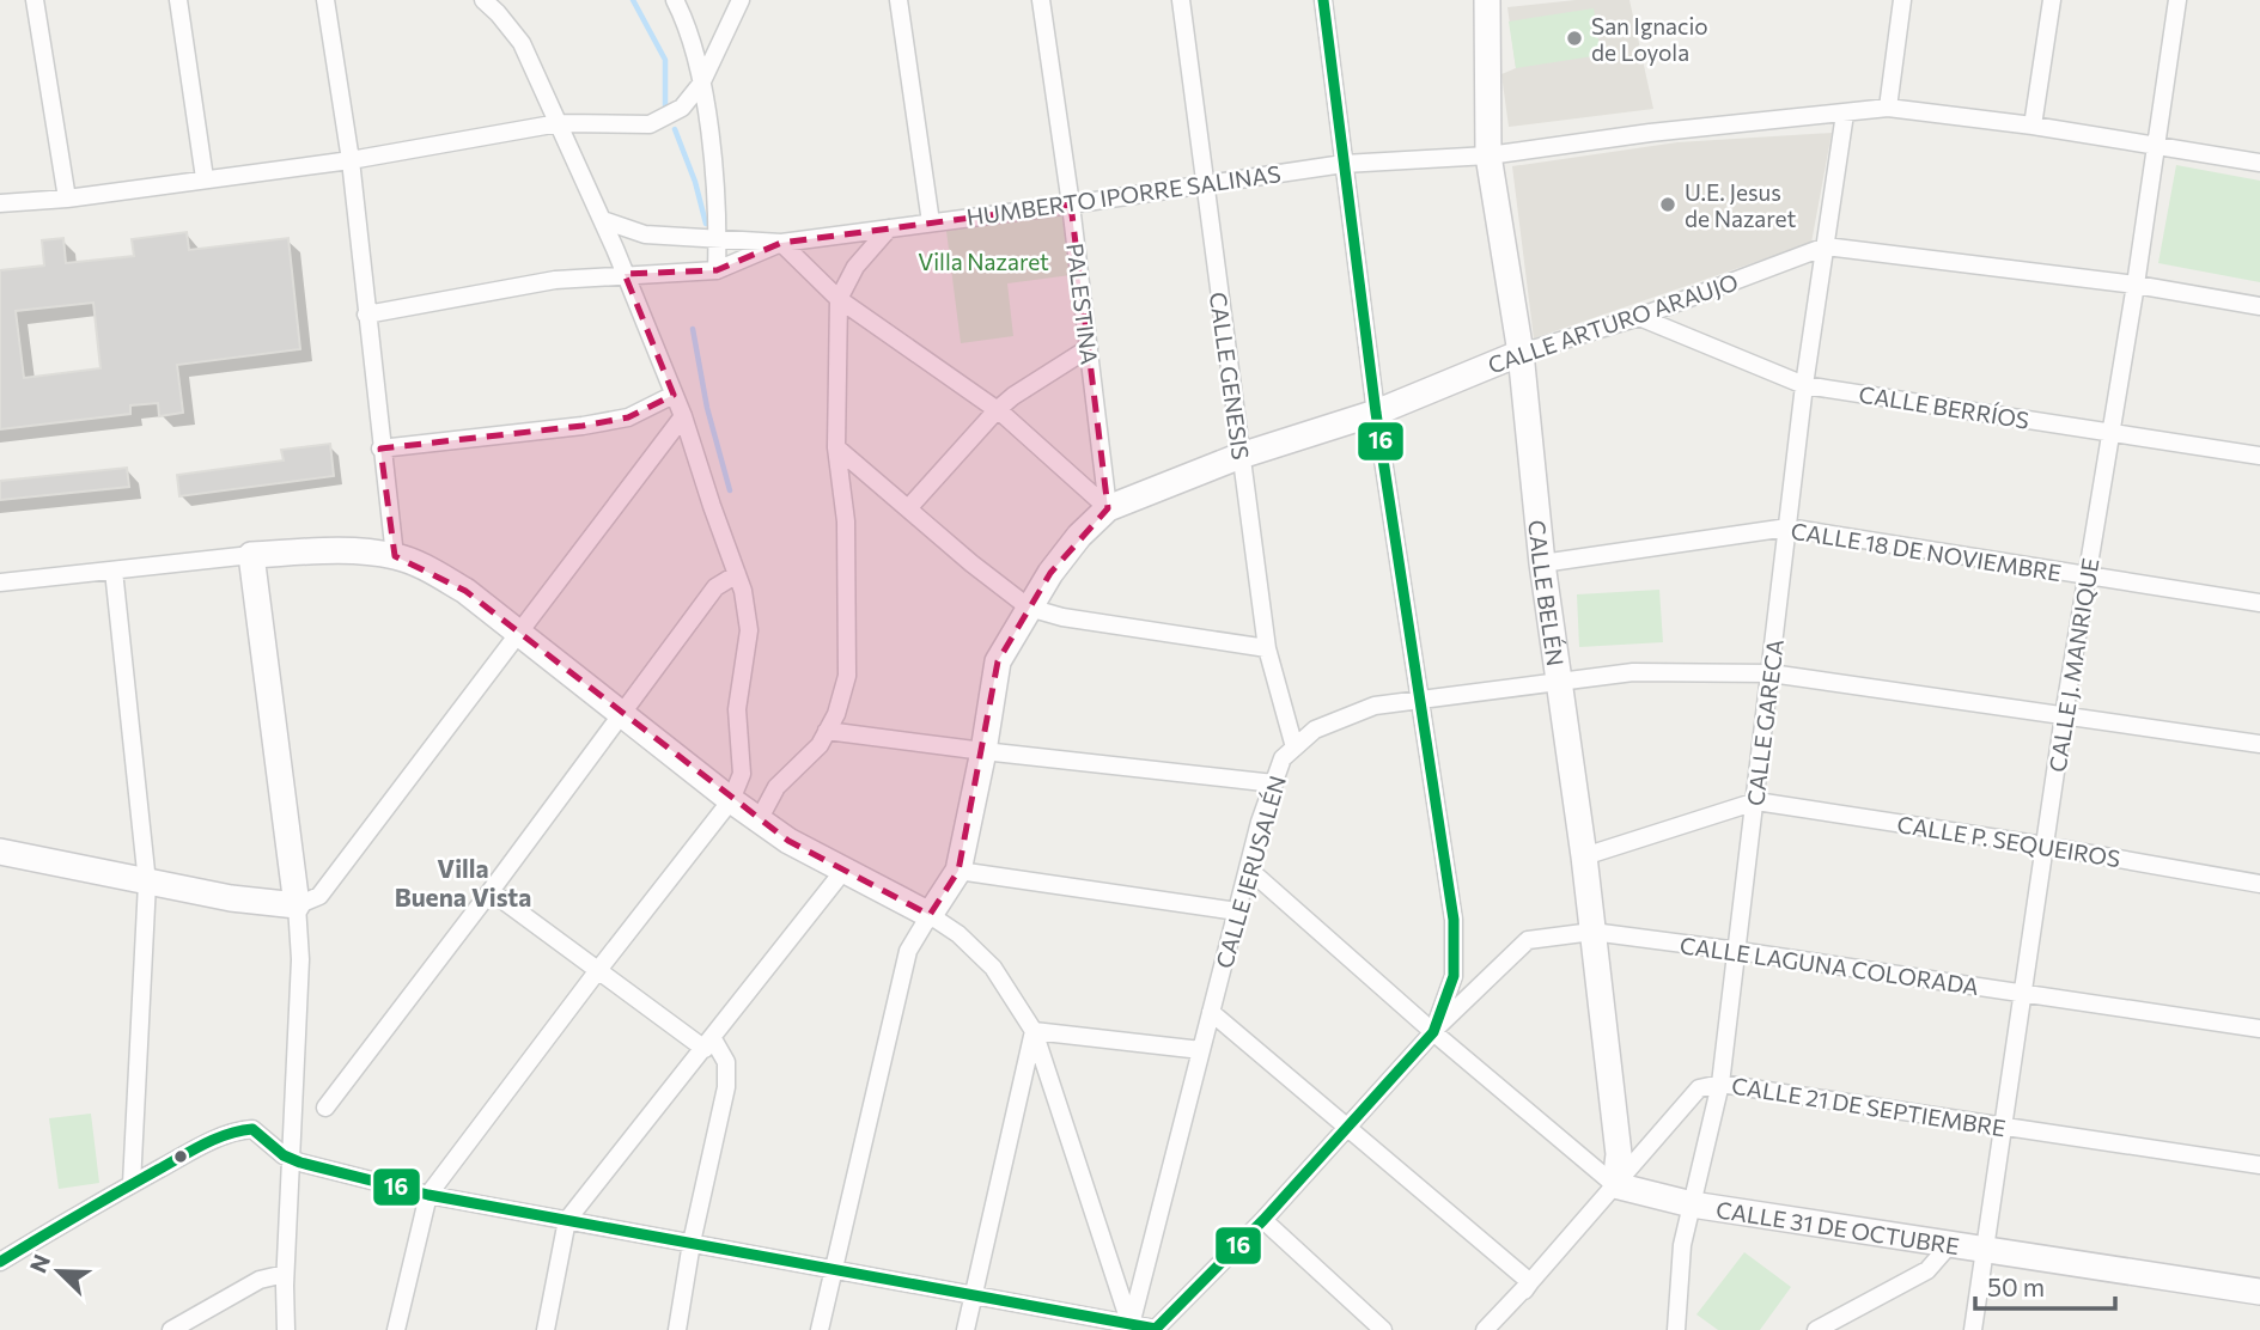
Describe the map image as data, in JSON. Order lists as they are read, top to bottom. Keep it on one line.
{"streets":{"street":["HUMBERTO IPORRE SALINAS","PALESTINA","CALLE ARTURO ARAUJO","CALLE GENESIS","CALLE BERRÍOS","CALLE 18 DE NOVIEMBRE","CALLE BELÉN","CALLE J. MANRIQUE","CALLE GARECA","CALLE P. SEQUEIROS","CALLE JERUSALÉN","CALLE LAGUNA COLORADA","CALLE 21 DE SEPTIEMBRE","CALLE 31 DE OCTUBRE"]},"crossings":[["HUMBERTO IPORRE SALINAS","PALESTINA"],["HUMBERTO IPORRE SALINAS","CALLE GENESIS"],["HUMBERTO IPORRE SALINAS","CALLE BELÉN"],["HUMBERTO IPORRE SALINAS","CALLE J. MANRIQUE"],["HUMBERTO IPORRE SALINAS","CALLE GARECA"],["PALESTINA","CALLE ARTURO ARAUJO"],["CALLE ARTURO ARAUJO","CALLE GENESIS"],["CALLE ARTURO ARAUJO","CALLE BERRÍOS"],["CALLE ARTURO ARAUJO","CALLE BELÉN"],["CALLE ARTURO ARAUJO","CALLE J. MANRIQUE"],["CALLE ARTURO ARAUJO","CALLE GARECA"],["CALLE GENESIS","CALLE JERUSALÉN"],["CALLE BERRÍOS","CALLE J. MANRIQUE"],["CALLE BERRÍOS","CALLE GARECA"],["CALLE 18 DE NOVIEMBRE","CALLE BELÉN"],["CALLE 18 DE NOVIEMBRE","CALLE J. MANRIQUE"],["CALLE 18 DE NOVIEMBRE","CALLE GARECA"],["CALLE BELÉN","CALLE JERUSALÉN"],["CALLE BELÉN","CALLE LAGUNA COLORADA"],["CALLE BELÉN","CALLE 21 DE SEPTIEMBRE"],["CALLE BELÉN","CALLE 31 DE OCTUBRE"],["CALLE J. MANRIQUE","CALLE P. SEQUEIROS"],["CALLE J. MANRIQUE","CALLE JERUSALÉN"],["CALLE J. MANRIQUE","CALLE LAGUNA COLORADA"],["CALLE J. MANRIQUE","CALLE 21 DE SEPTIEMBRE"],["CALLE J. MANRIQUE","CALLE 31 DE OCTUBRE"],["CALLE GARECA","CALLE P. SEQUEIROS"],["CALLE GARECA","CALLE JERUSALÉN"],["CALLE GARECA","CALLE LAGUNA COLORADA"],["CALLE GARECA","CALLE 21 DE SEPTIEMBRE"],["CALLE GARECA","CALLE 31 DE OCTUBRE"],["CALLE 21 DE SEPTIEMBRE","CALLE 31 DE OCTUBRE"]],"districts":["Villa Buena Vista"],"parks":["Villa Nazaret"],"places":["San Ignacio de Loyola","U.E. Jesus de Nazaret"],"lines":["transit line 16"],"scale_bar":"50 m","north":"top left"}
